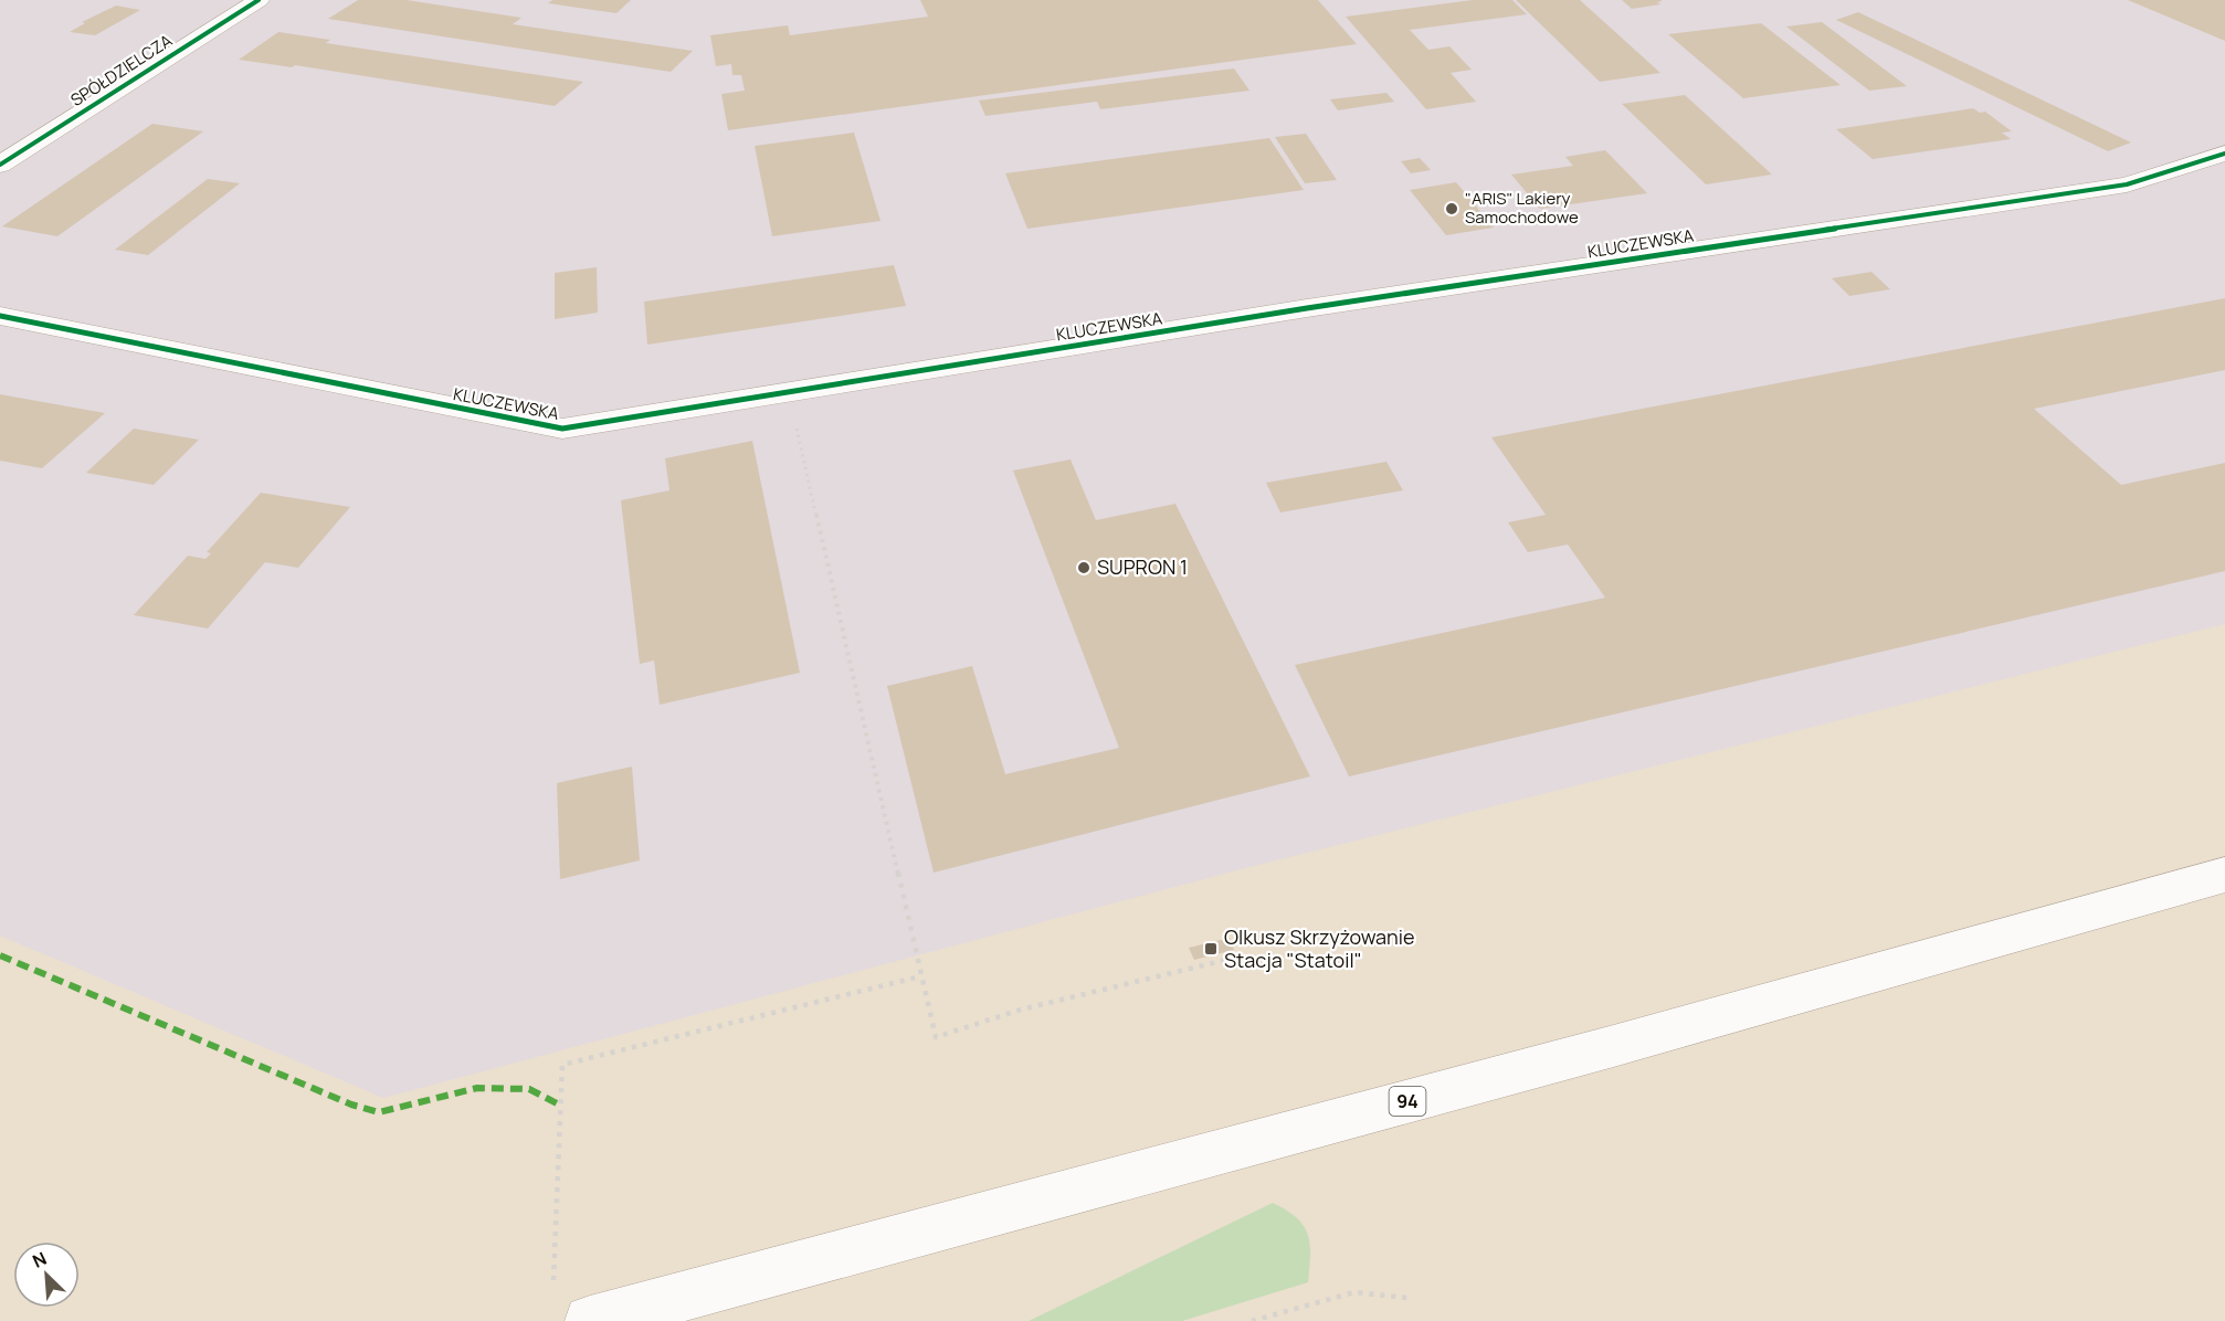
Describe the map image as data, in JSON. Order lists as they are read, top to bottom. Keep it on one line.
{"streets":{"street":["SPÓŁDZIELCZA","KLUCZEWSKA","94"]},"places":{"other":["\"ARIS\" Lakiery Samochodowe","SUPRON 1"],"transit":["Olkusz Skrzyżowanie Stacja \"Statoil\""]},"north":"top left"}
